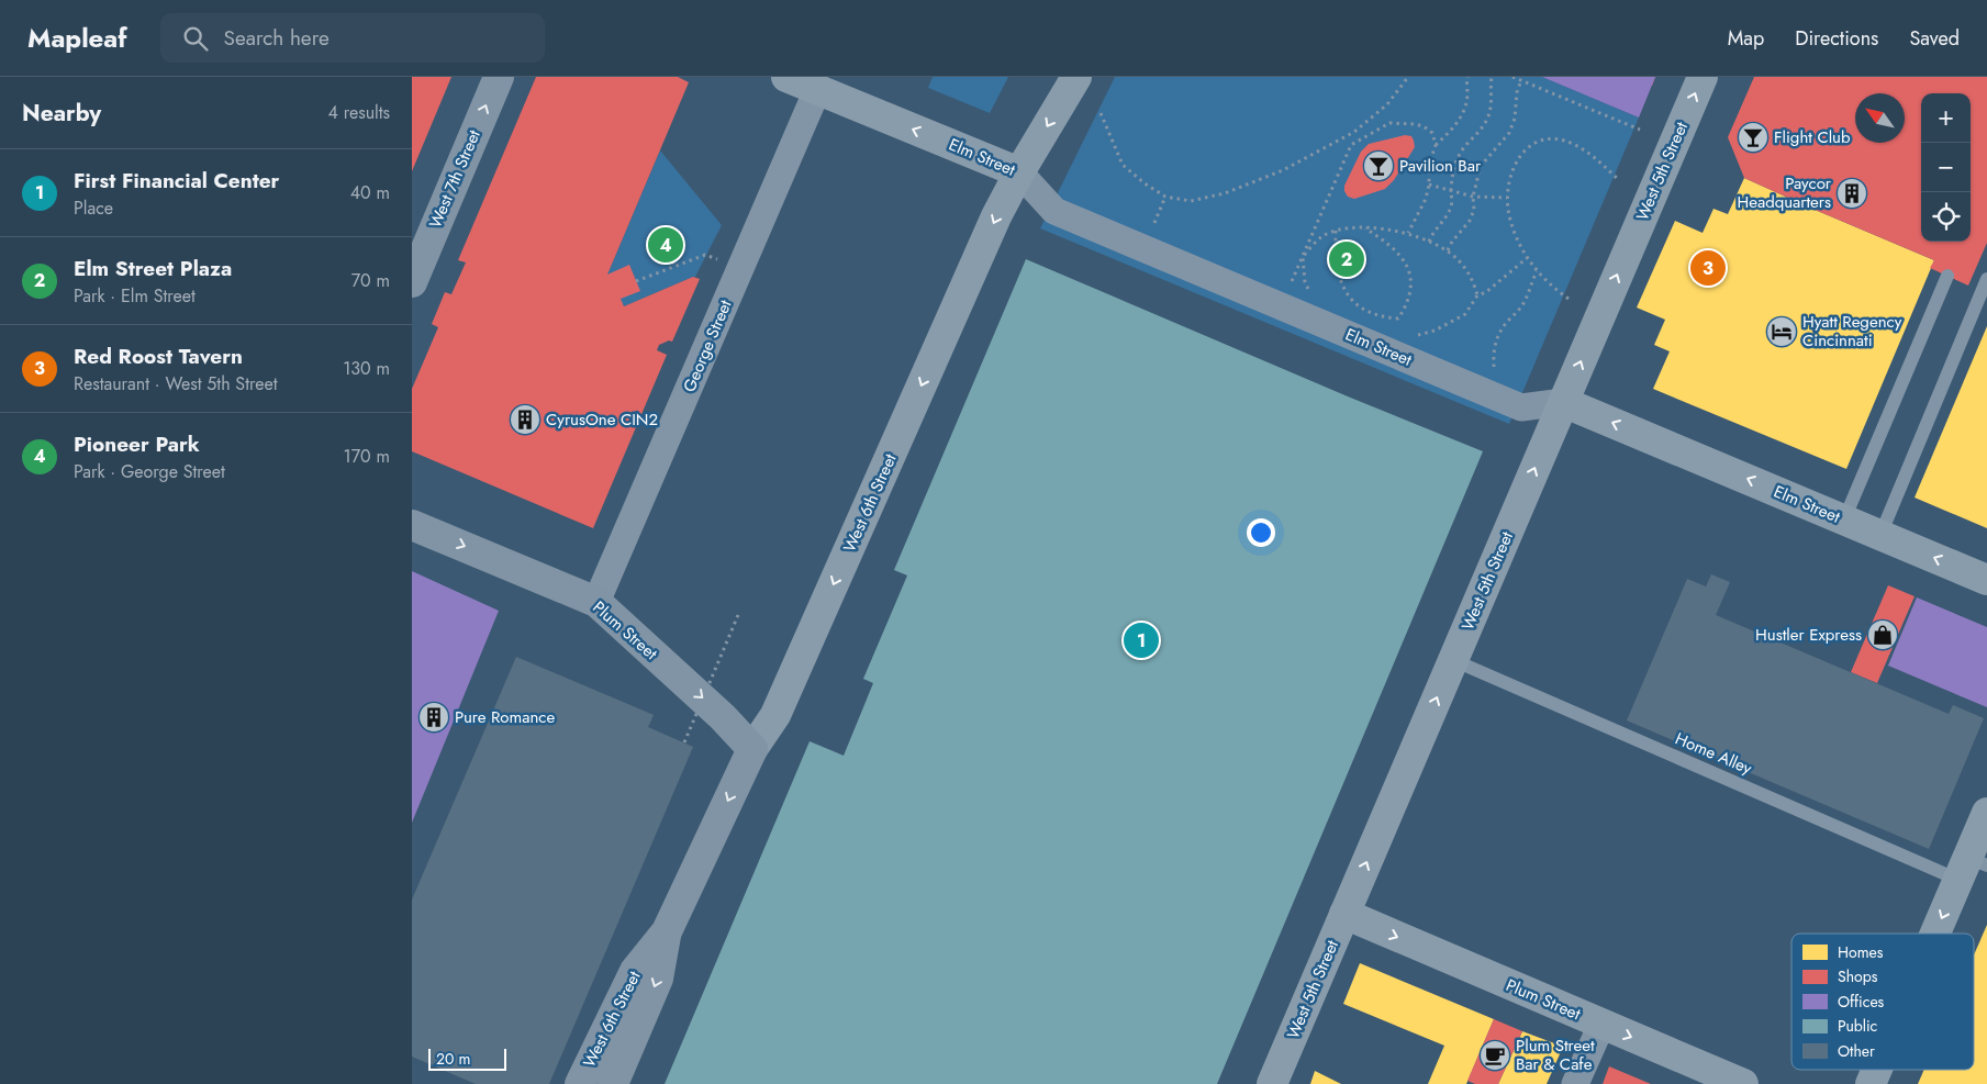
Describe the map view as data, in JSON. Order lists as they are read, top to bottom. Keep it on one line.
{"streets":{"main road":["West 7th Street","West 6th Street","Plum Street"],"street":["Elm Street","West 5th Street","George Street"],"lane":["Home Alley"]},"crossings":[["Elm Street","West 5th Street"],["Elm Street","George Street"],["Elm Street","West 6th Street"],["West 5th Street","Plum Street"],["West 5th Street","Home Alley"],["George Street","Plum Street"],["West 6th Street","Plum Street"]],"one_way":["Elm Street","West 5th Street","West 7th Street","West 6th Street","Plum Street"],"places":{"bar":["Flight Club","Pavilion Bar"],"building":["Paycor Headquarters","CyrusOne CIN2","Pure Romance"],"hotel":["Hyatt Regency Cincinnati"],"shop":["Hustler Express"],"cafe":["Plum Street Bar & Cafe"]},"legend":["Homes","Shops","Offices","Public","Other"],"scale_bar":"20 m","north":"top left","page":{"header":"Mapleaf","search":"Search here","nav":["Map","Directions","Saved"],"heading":["Nearby","4 results"],"map_buttons":["+","−"],"list":[{"mark":"1","name":"First Financial Center","note":"Place","value":"40 m"},{"mark":"2","name":"Elm Street Plaza","note":"Park · Elm Street","value":"70 m"},{"mark":"3","name":"Red Roost Tavern","note":"Restaurant · West 5th Street","value":"130 m"},{"mark":"4","name":"Pioneer Park","note":"Park · George Street","value":"170 m"}],"pins":["4","2","3","1"],"scale":"20 m"}}
